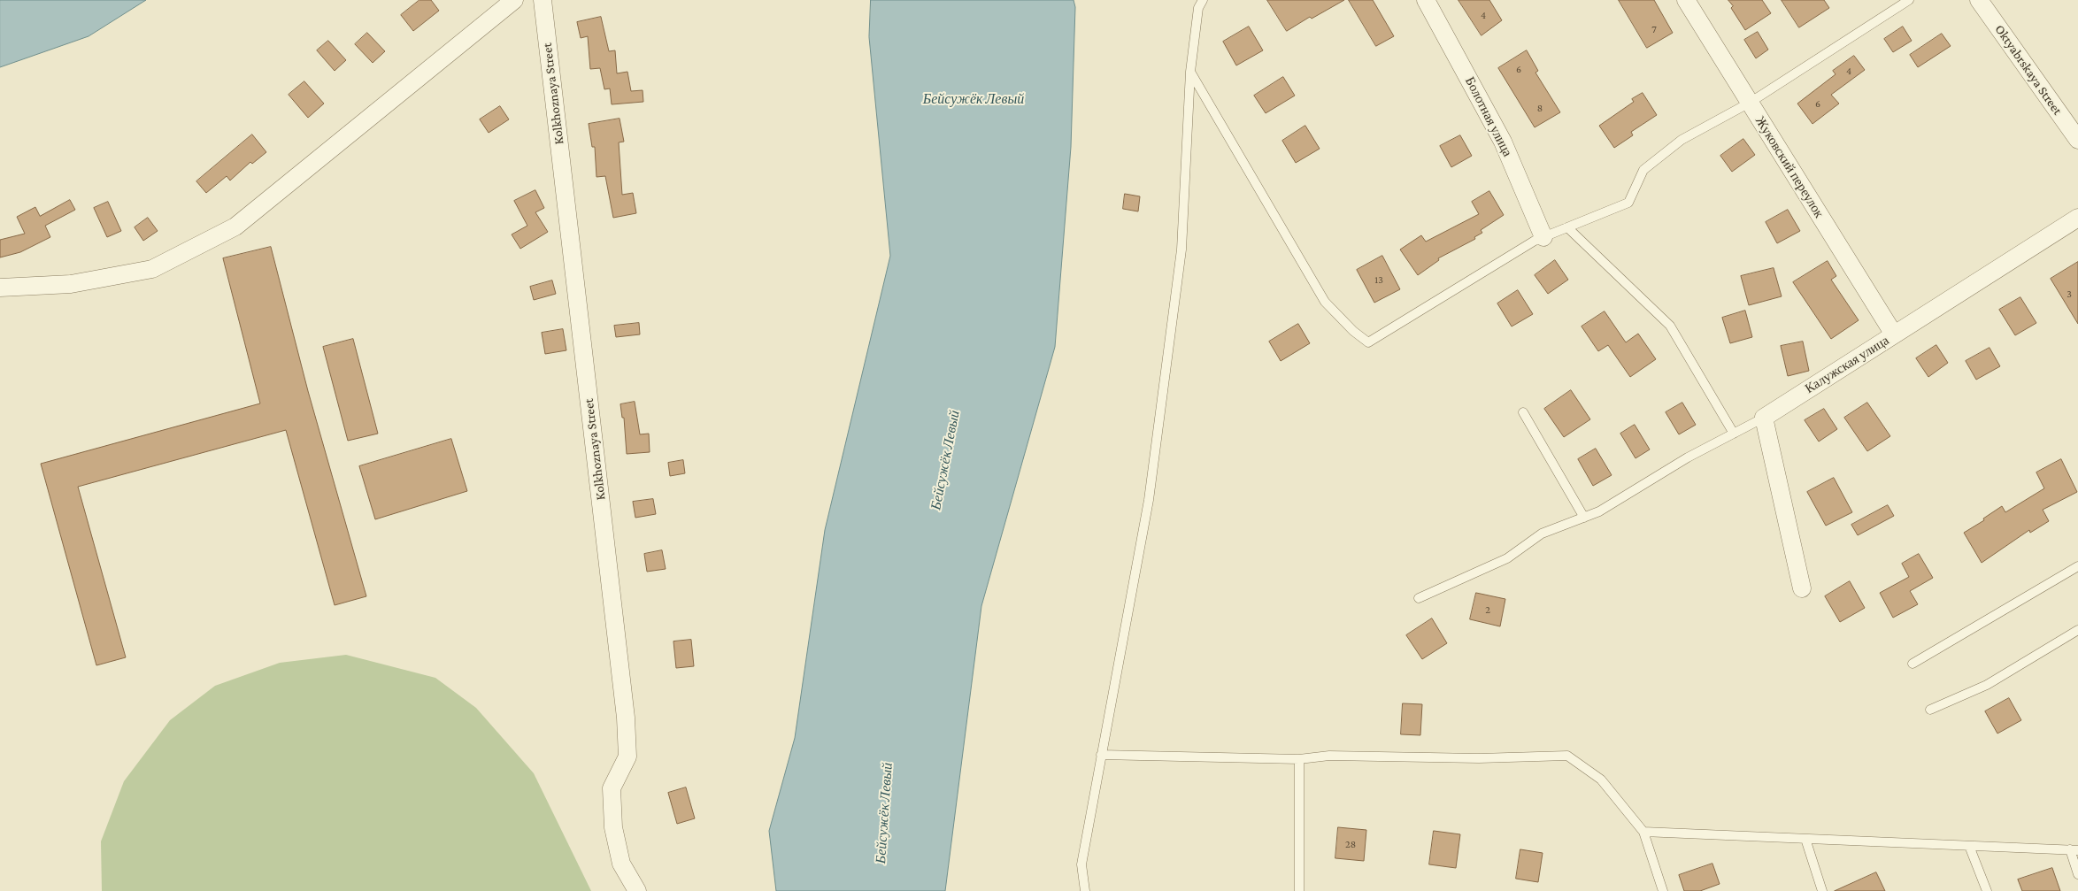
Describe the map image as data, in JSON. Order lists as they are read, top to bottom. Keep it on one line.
{"streets":{"street":["Oktyabrskaya Street","Kolkhoznaya Street","Болотная улица","Жуковский переулок","Калужская улица"]},"crossings":[["Жуковский переулок","Калужская улица"]],"water":["Бейсужёк Левый"],"house_numbers":["4","7","6","4","6","8","13","3","2","28"]}
